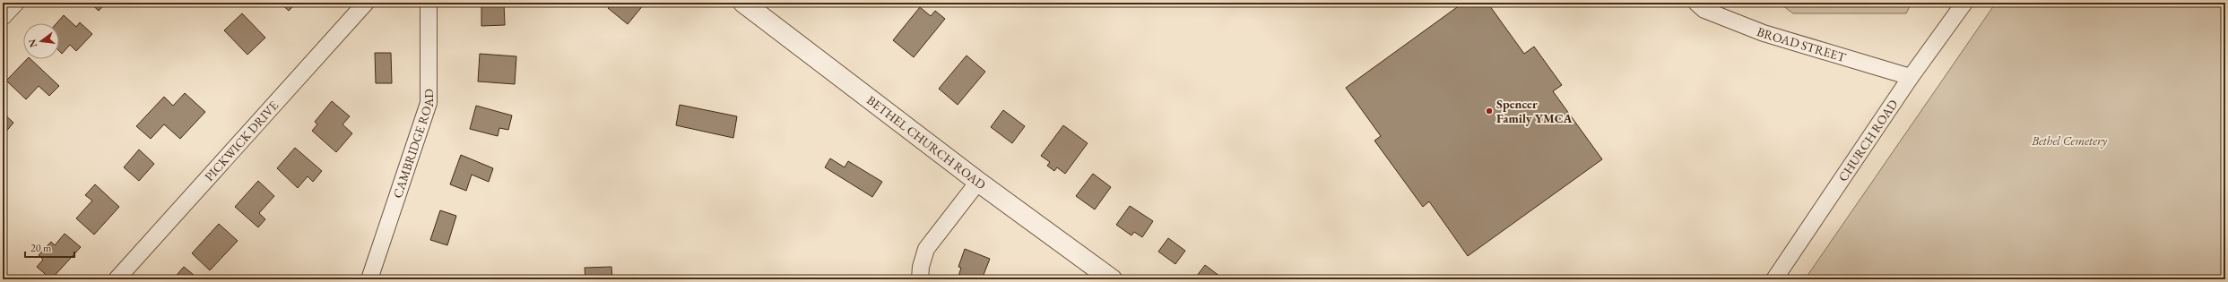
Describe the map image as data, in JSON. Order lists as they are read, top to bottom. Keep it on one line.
{"streets":{"street":["BROAD STREET","CHURCH ROAD","PICKWICK DRIVE","BETHEL CHURCH ROAD","CAMBRIDGE ROAD"]},"crossings":[["BROAD STREET","CHURCH ROAD"]],"parks":["Bethel Cemetery"],"places":["Spencer Family YMCA"],"scale_bar":"20 m","north":"left"}
